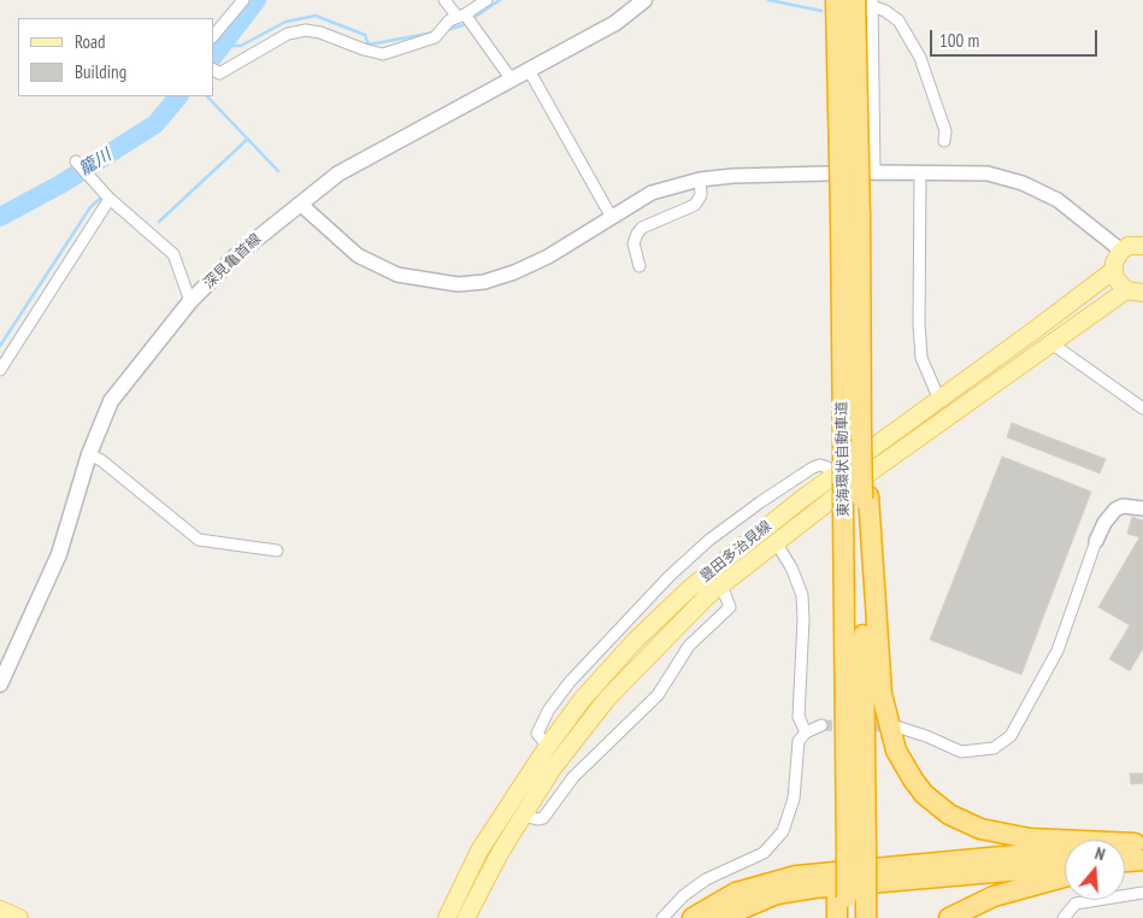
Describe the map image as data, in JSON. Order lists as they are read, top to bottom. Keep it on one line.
{"streets":{"highway":["東海環状自動車道"],"main road":["深見亀首線","豊田多治見線"]},"water":["籠川"],"legend":["Road","Building"],"scale_bar":"100 m","north":"top"}
